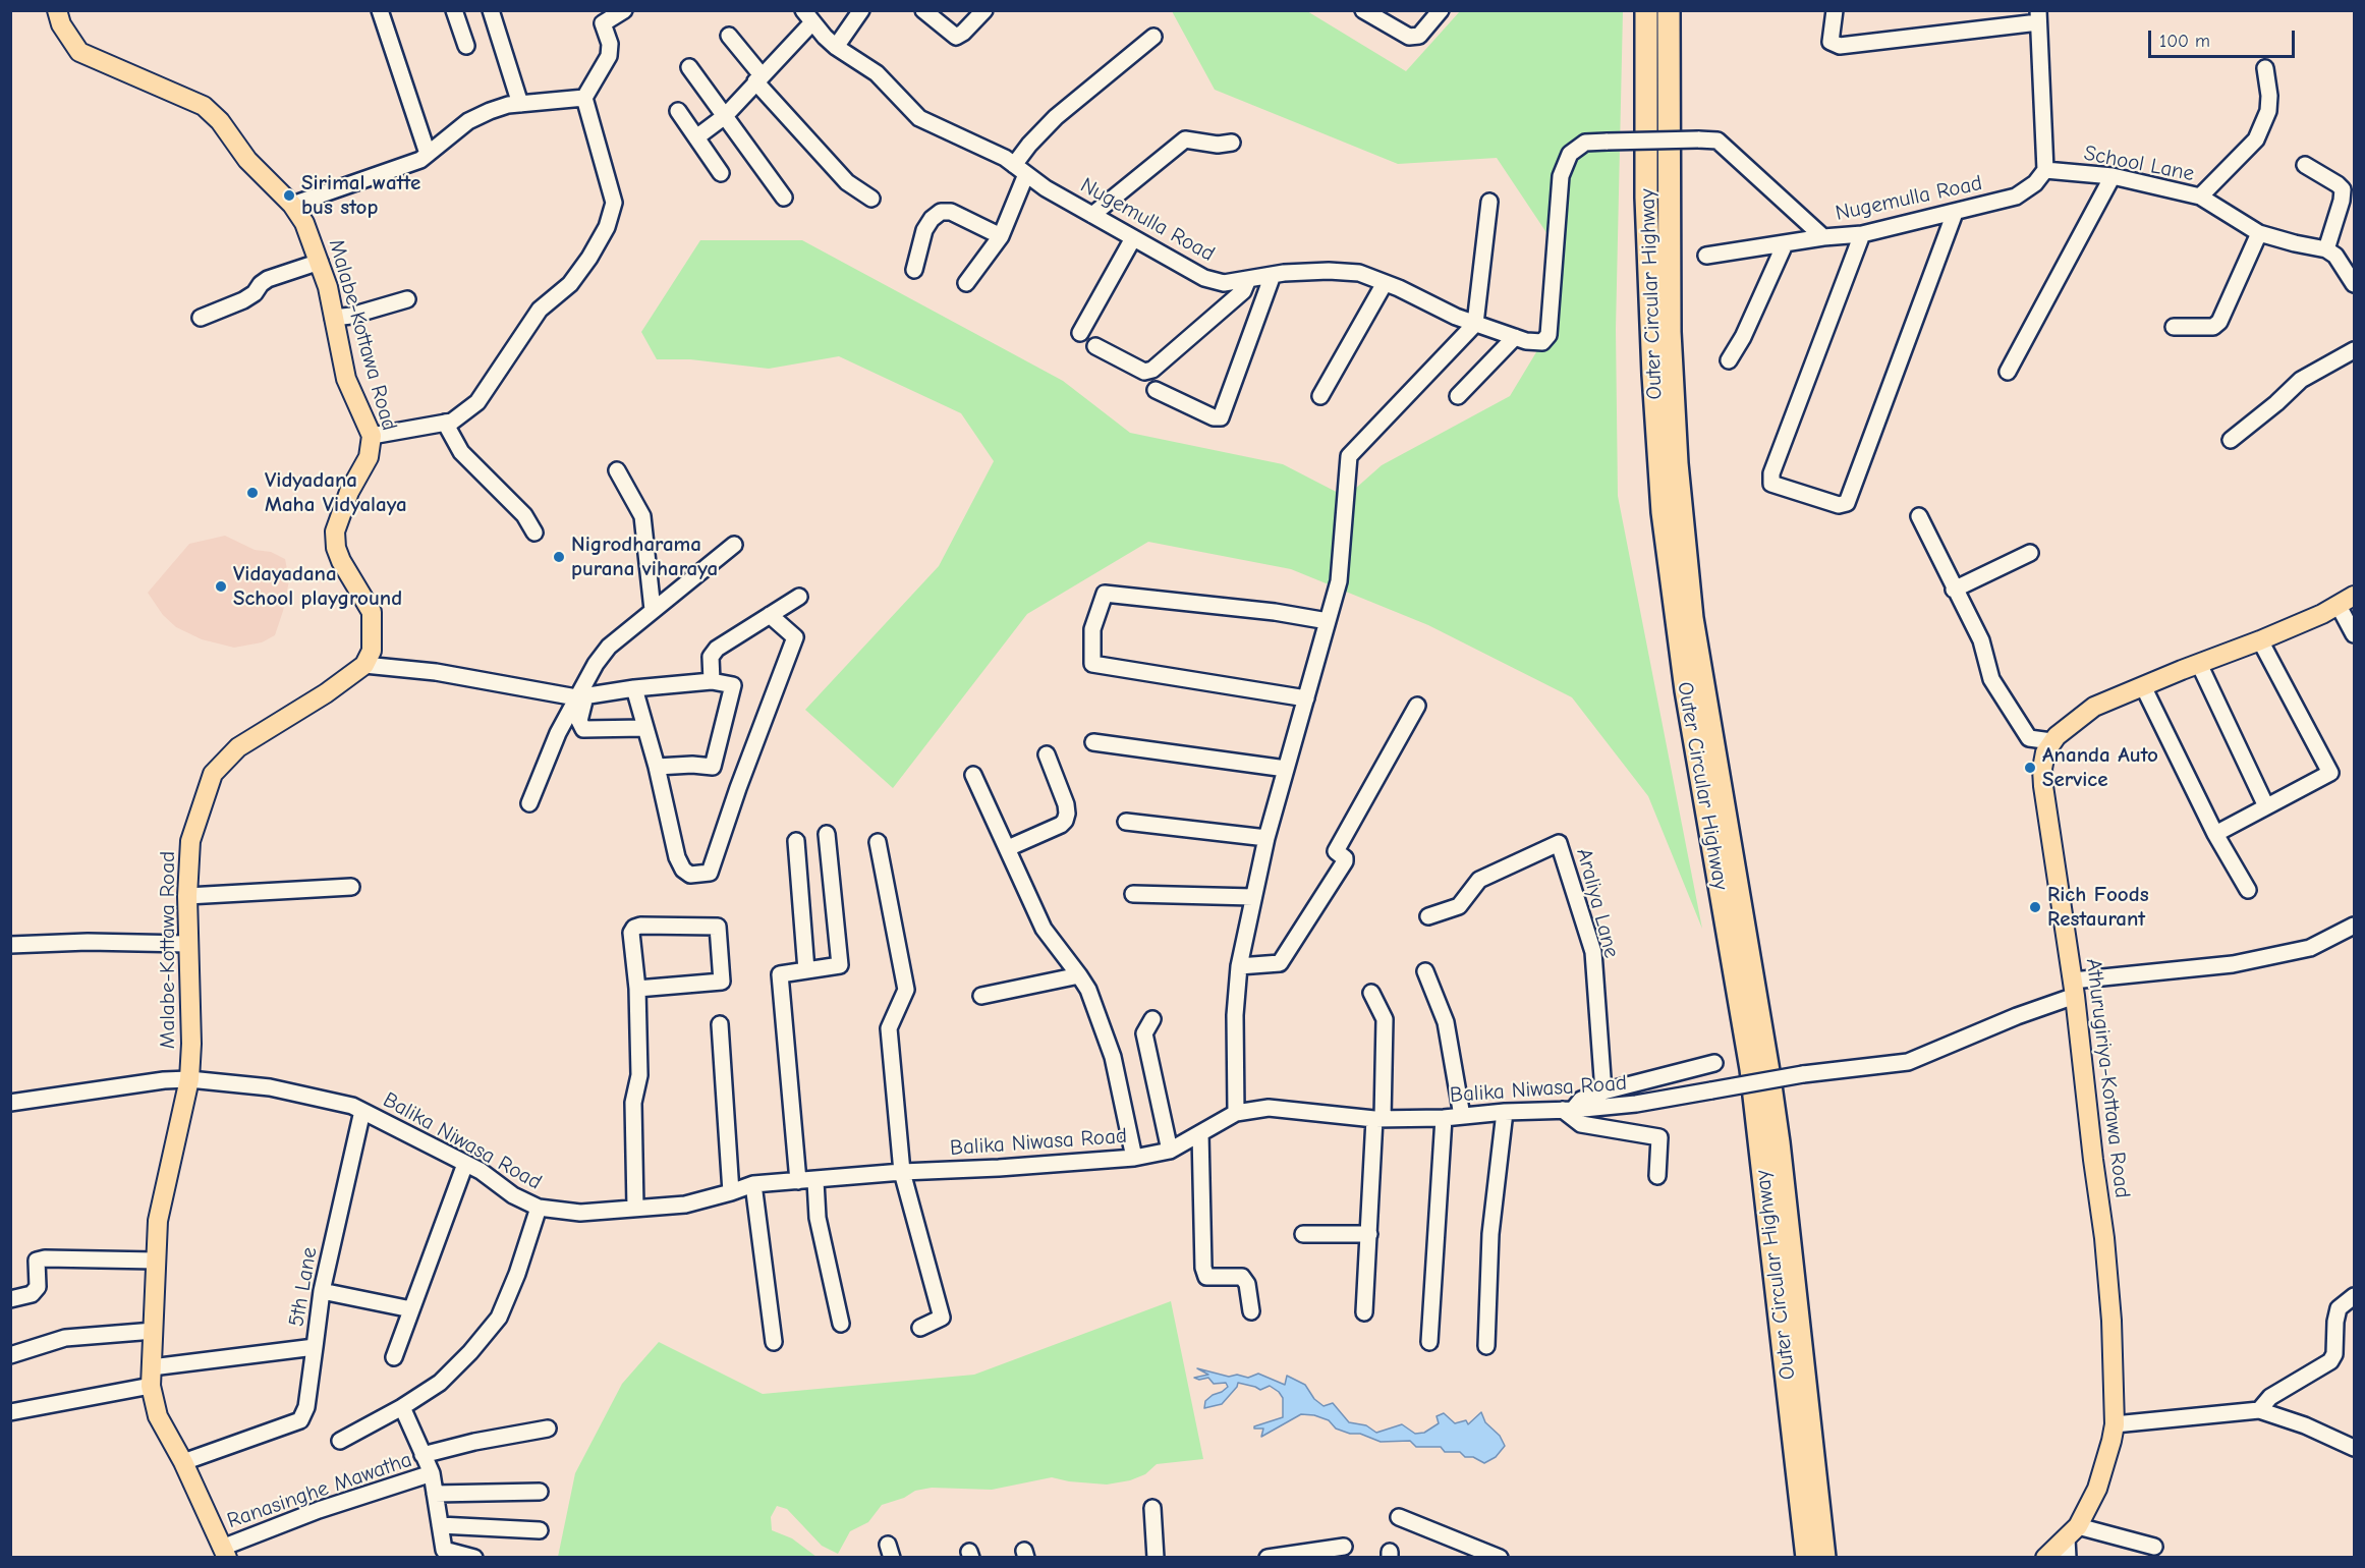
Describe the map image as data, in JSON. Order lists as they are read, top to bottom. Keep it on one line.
{"streets":{"highway":["Outer Circular Highway"],"main road":["Malabe-Kottawa Road","Athurugiriya-Kottawa Road"],"street":["School Lane","Nugemulla Road","Araliya Lane","Balika Niwasa Road","5th Lane","Ranasinghe Mawatha"]},"crossings":[["School Lane","Nugemulla Road"],["Malabe-Kottawa Road","Balika Niwasa Road"],["Malabe-Kottawa Road","5th Lane"],["Malabe-Kottawa Road","Ranasinghe Mawatha"],["Athurugiriya-Kottawa Road","Balika Niwasa Road"],["Balika Niwasa Road","5th Lane"]],"places":["Sirimal watte bus stop","Vidyadana Maha Vidyalaya","Nigrodharama purana viharaya","Vidayadana School playground","Ananda Auto Service","Rich Foods Restaurant"],"scale_bar":"100 m"}
